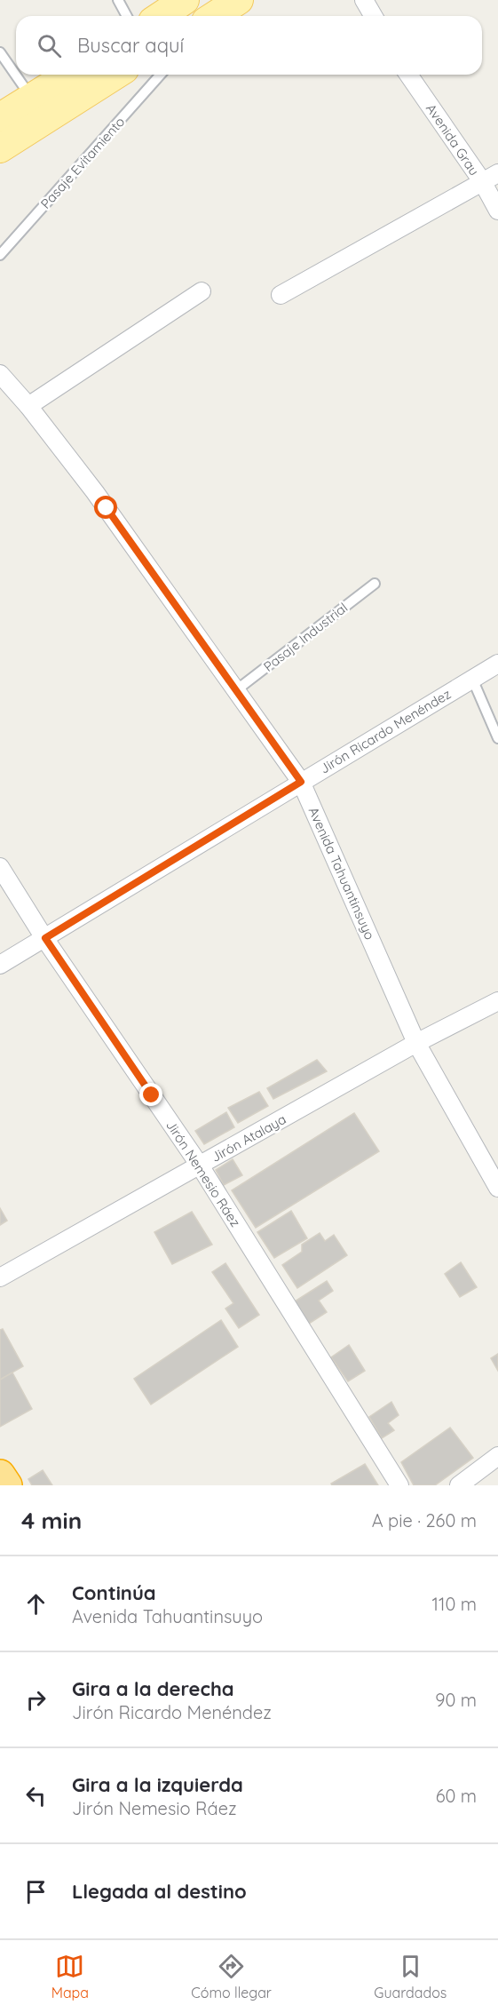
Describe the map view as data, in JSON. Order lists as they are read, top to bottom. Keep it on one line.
{"streets":{"street":["Avenida Grau","Jirón Ricardo Menéndez","Avenida Tahuantinsuyo","Jirón Atalaya","Jirón Nemesio Ráez"],"lane":["Pasaje Evitamiento","Pasaje Industrial"]},"crossings":[["Pasaje Industrial","Avenida Tahuantinsuyo"],["Jirón Ricardo Menéndez","Avenida Tahuantinsuyo"],["Jirón Ricardo Menéndez","Jirón Nemesio Ráez"],["Avenida Tahuantinsuyo","Jirón Atalaya"],["Jirón Atalaya","Jirón Nemesio Ráez"]],"page":{"search":"Buscar aquí","heading":["4 min","A pie · 260 m"],"list":[["Continúa","Avenida Tahuantinsuyo","110 m"],["Gira a la derecha","Jirón Ricardo Menéndez","90 m"],["Gira a la izquierda","Jirón Nemesio Ráez","60 m"],"Llegada al destino"],"nav":["Mapa","Cómo llegar","Guardados"]}}
